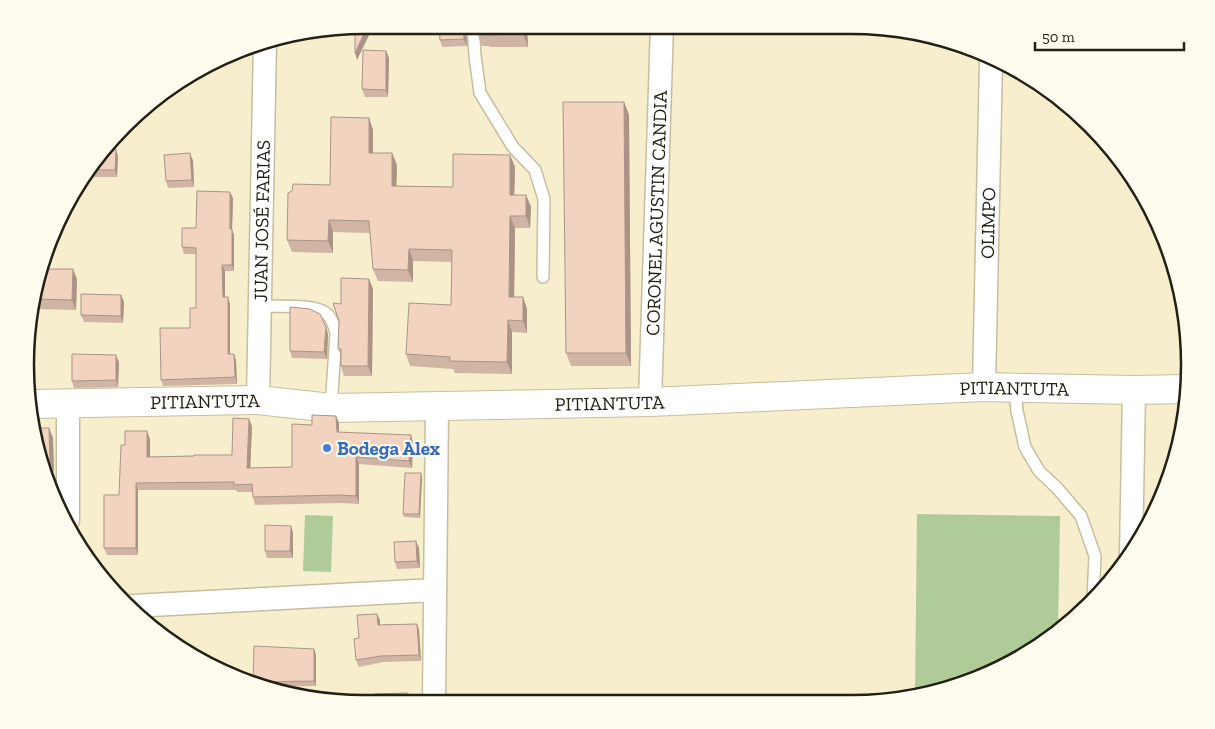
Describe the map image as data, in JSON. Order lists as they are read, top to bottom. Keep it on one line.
{"streets":{"street":["CORONEL AGUSTIN CANDIA","JUAN JOSÉ FARIAS","OLIMPO","PITIANTUTA"]},"crossings":[["CORONEL AGUSTIN CANDIA","PITIANTUTA"],["JUAN JOSÉ FARIAS","PITIANTUTA"],["OLIMPO","PITIANTUTA"]],"places":["Bodega Alex"],"scale_bar":"50 m"}
